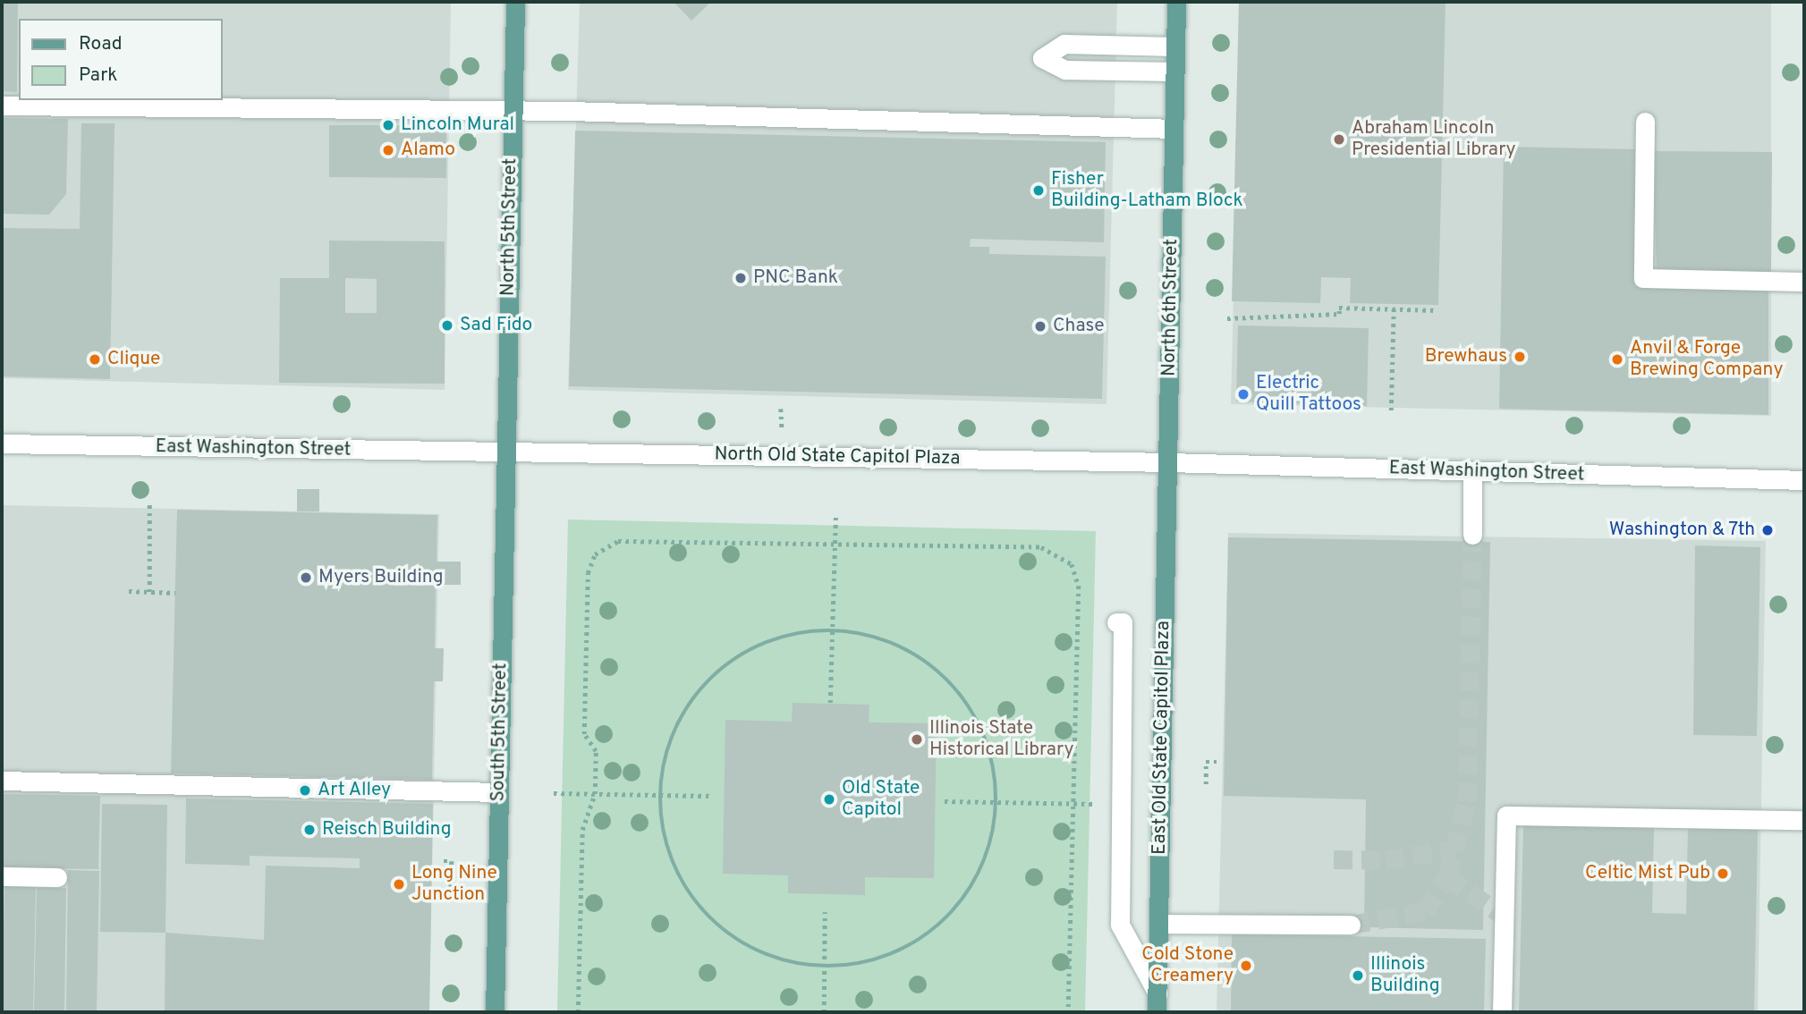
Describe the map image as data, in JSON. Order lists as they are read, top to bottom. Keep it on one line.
{"streets":{"main road":["North 5th Street","North 6th Street","South 5th Street","East Old State Capitol Plaza"],"street":["East Washington Street","North Old State Capitol Plaza"]},"crossings":[["North 5th Street","East Washington Street"],["North 5th Street","North Old State Capitol Plaza"],["North 5th Street","South 5th Street"],["North 6th Street","East Washington Street"],["North 6th Street","North Old State Capitol Plaza"],["North 6th Street","East Old State Capitol Plaza"],["East Washington Street","North Old State Capitol Plaza"],["East Washington Street","South 5th Street"],["East Washington Street","East Old State Capitol Plaza"],["North Old State Capitol Plaza","South 5th Street"],["North Old State Capitol Plaza","East Old State Capitol Plaza"]],"places":["Lincoln Mural","Abraham Lincoln Presidential Library","Alamo","Fisher Building-Latham Block","PNC Bank","Sad Fido","Chase","Brewhaus","Clique","Anvil & Forge Brewing Company","Electric Quill Tattoos","Washington & 7th","Myers Building","Illinois State Historical Library","Art Alley","Old State Capitol","Reisch Building","Celtic Mist Pub","Long Nine Junction","Cold Stone Creamery","Illinois Building"],"legend":["Road","Park"]}
